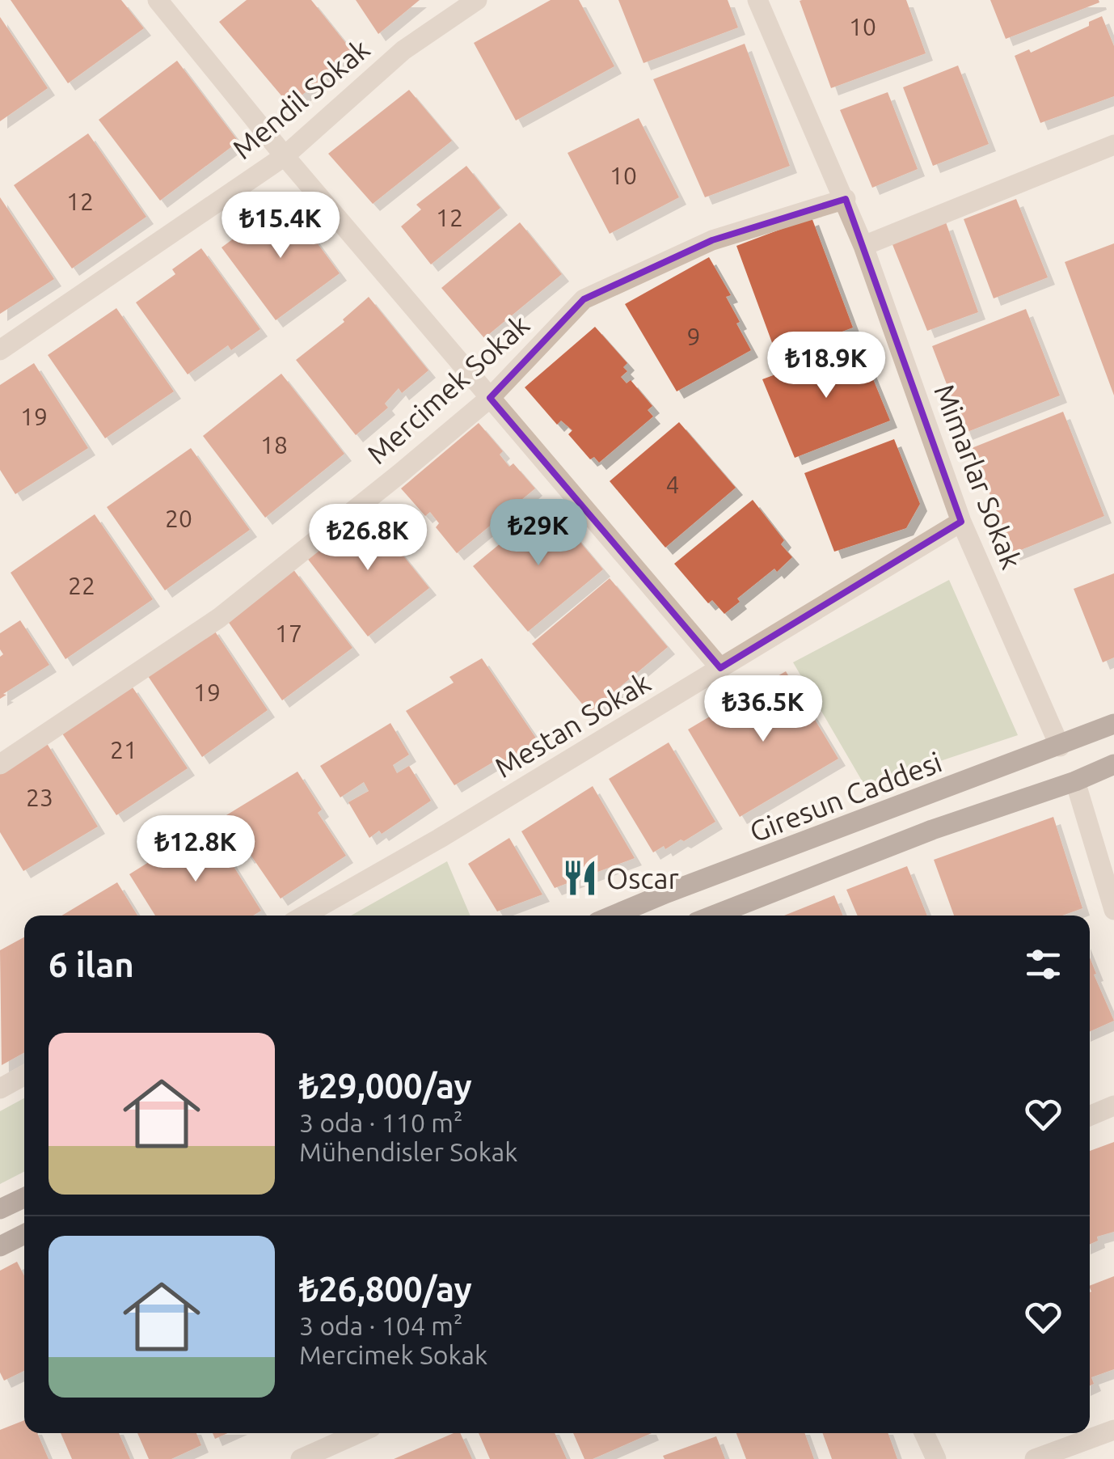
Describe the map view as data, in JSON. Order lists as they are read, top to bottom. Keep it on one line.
{"streets":{"main road":["Giresun Caddesi"],"street":["Mendil Sokak","Mercimek Sokak","Mimarlar Sokak","Mestan Sokak"]},"crossings":[["Mercimek Sokak","Mimarlar Sokak"],["Mimarlar Sokak","Mestan Sokak"],["Mimarlar Sokak","Giresun Caddesi"]],"places":{"restaurant":["Oscar"]},"house_numbers":["10","10","12","12","9","19","18","4","20","22","17","19","21","23"],"page":{"price":["₺15.4K","₺18.9K","₺29K","₺26.8K","₺36.5K","₺12.8K"],"heading":"6 ilan","list":[{"name":"₺29,000/ay","note":"3 oda · 110 m² · Mühendisler Sokak"},{"name":"₺26,800/ay","note":"3 oda · 104 m² · Mercimek Sokak"}]}}
